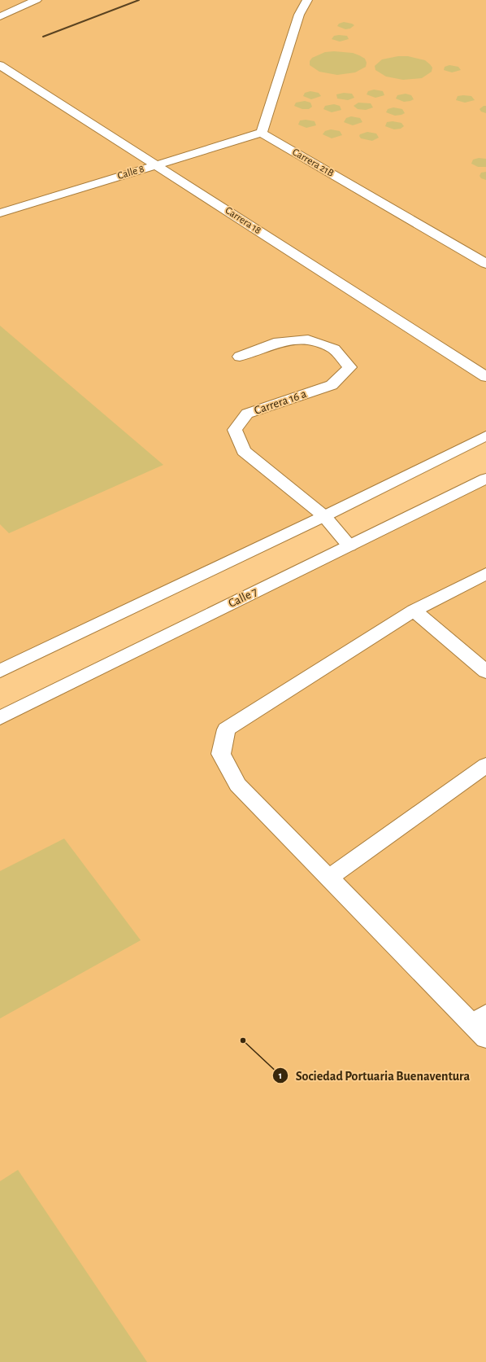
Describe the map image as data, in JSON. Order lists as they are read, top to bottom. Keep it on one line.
{"streets":{"street":["Carrera 21B","Calle 8","Carrera 18","Carrera 16 a","Calle 7"]},"crossings":[["Carrera 21B","Calle 8"],["Calle 8","Carrera 18"],["Carrera 16 a","Calle 7"]],"places":["Sociedad Portuaria Buenaventura"]}
